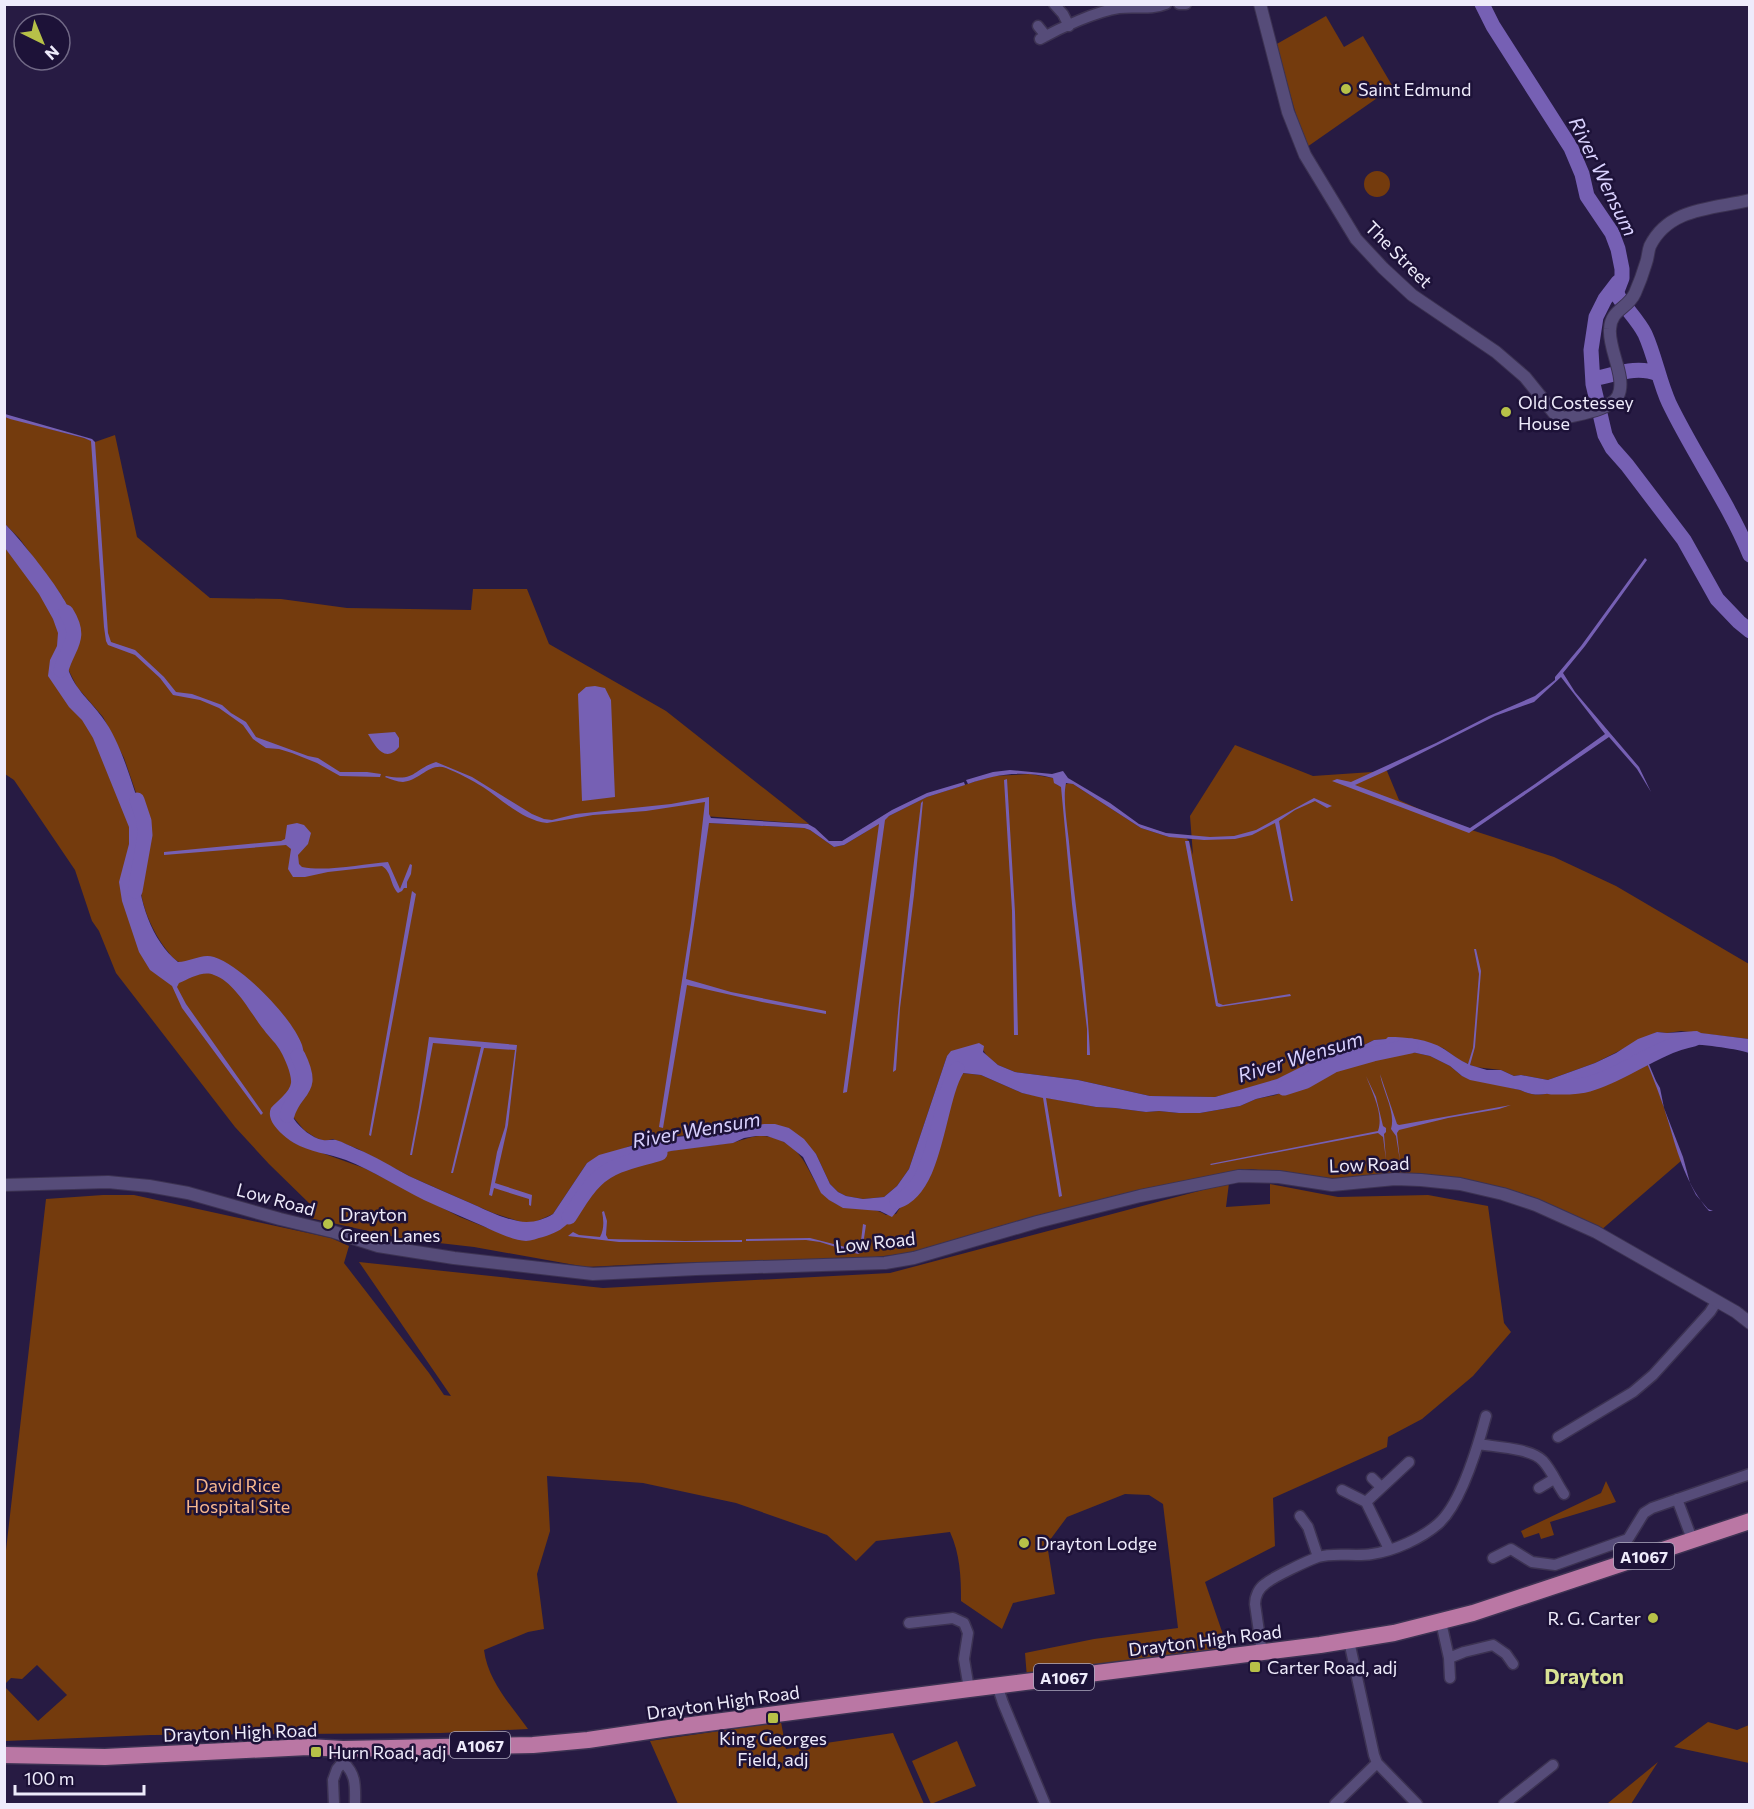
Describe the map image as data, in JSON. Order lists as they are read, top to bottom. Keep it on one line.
{"streets":{"main road":["A1067","Drayton High Road"],"street":["The Street","Low Road"]},"districts":["Drayton"],"water":["River Wensum"],"parks":["David Rice Hospital Site"],"places":{"other":["Saint Edmund","Old Costessey House","Drayton Green Lanes","Drayton Lodge","R. G. Carter"],"transit":["Carter Road, adj","King Georges Field, adj","Hurn Road, adj"]},"scale_bar":"100 m","north":"bottom right"}
